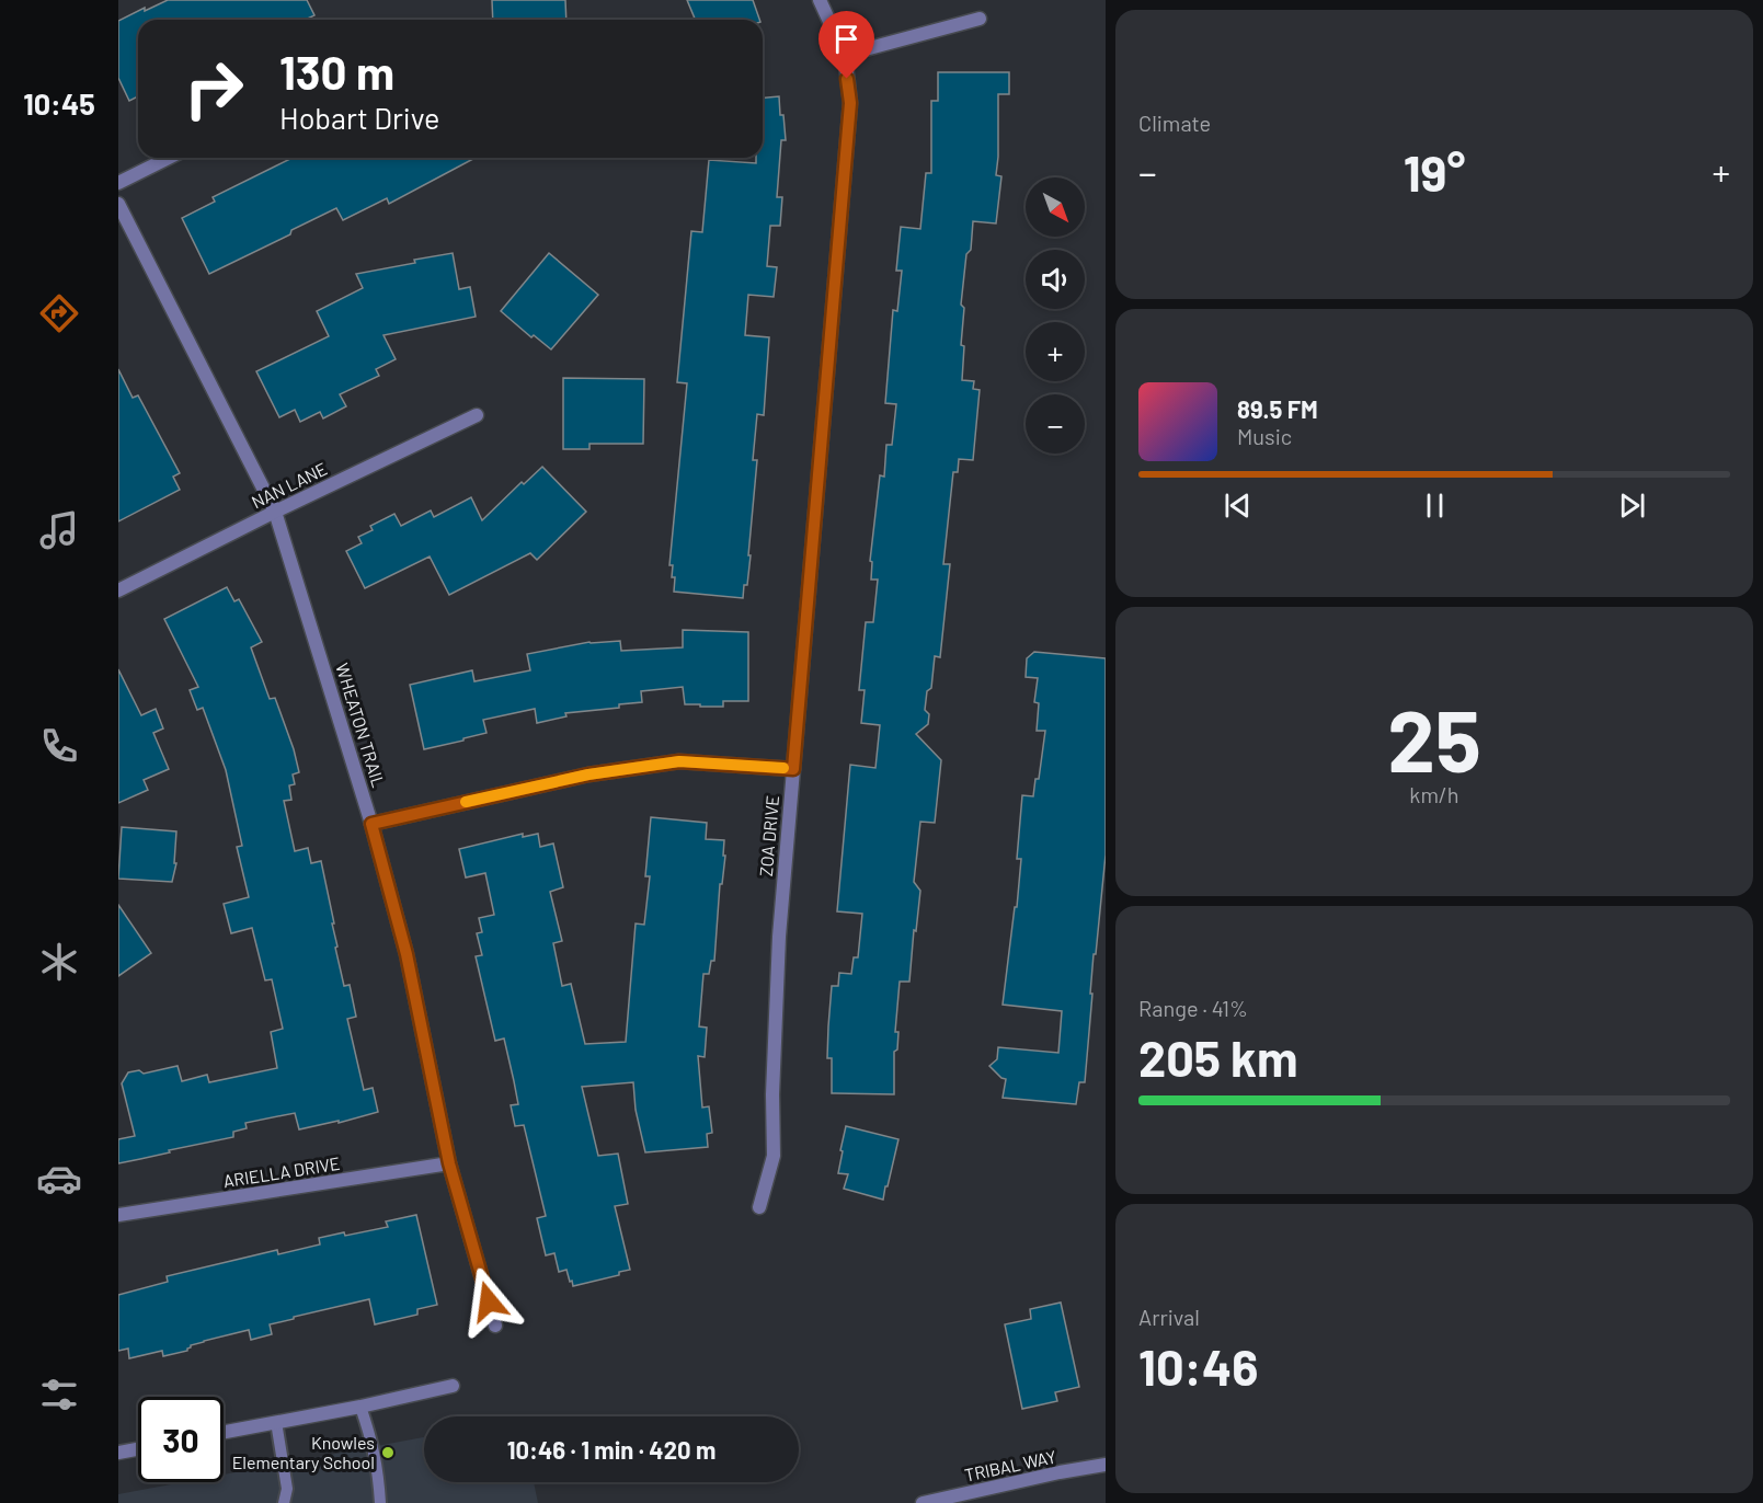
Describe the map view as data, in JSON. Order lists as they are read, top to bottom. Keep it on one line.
{"streets":{"street":["NAN LANE","WHEATON TRAIL","ZOA DRIVE","ARIELLA DRIVE","TRIBAL WAY"]},"crossings":[["NAN LANE","WHEATON TRAIL"],["WHEATON TRAIL","ARIELLA DRIVE"]],"places":["Knowles Elementary School"],"north":"bottom right","page":{"tabs":"10:45","tile":["Climate",["25","km/h"],["Range · 41%","205 km"],["Arrival","10:46"]],"turn":["130 m","Hobart Drive"],"heat":["−","19°","+"],"map_buttons":["+","−"],"song":["89.5 FM","Music"],"limit":"30","trip":"10:46 · 1 min · 420 m"}}
